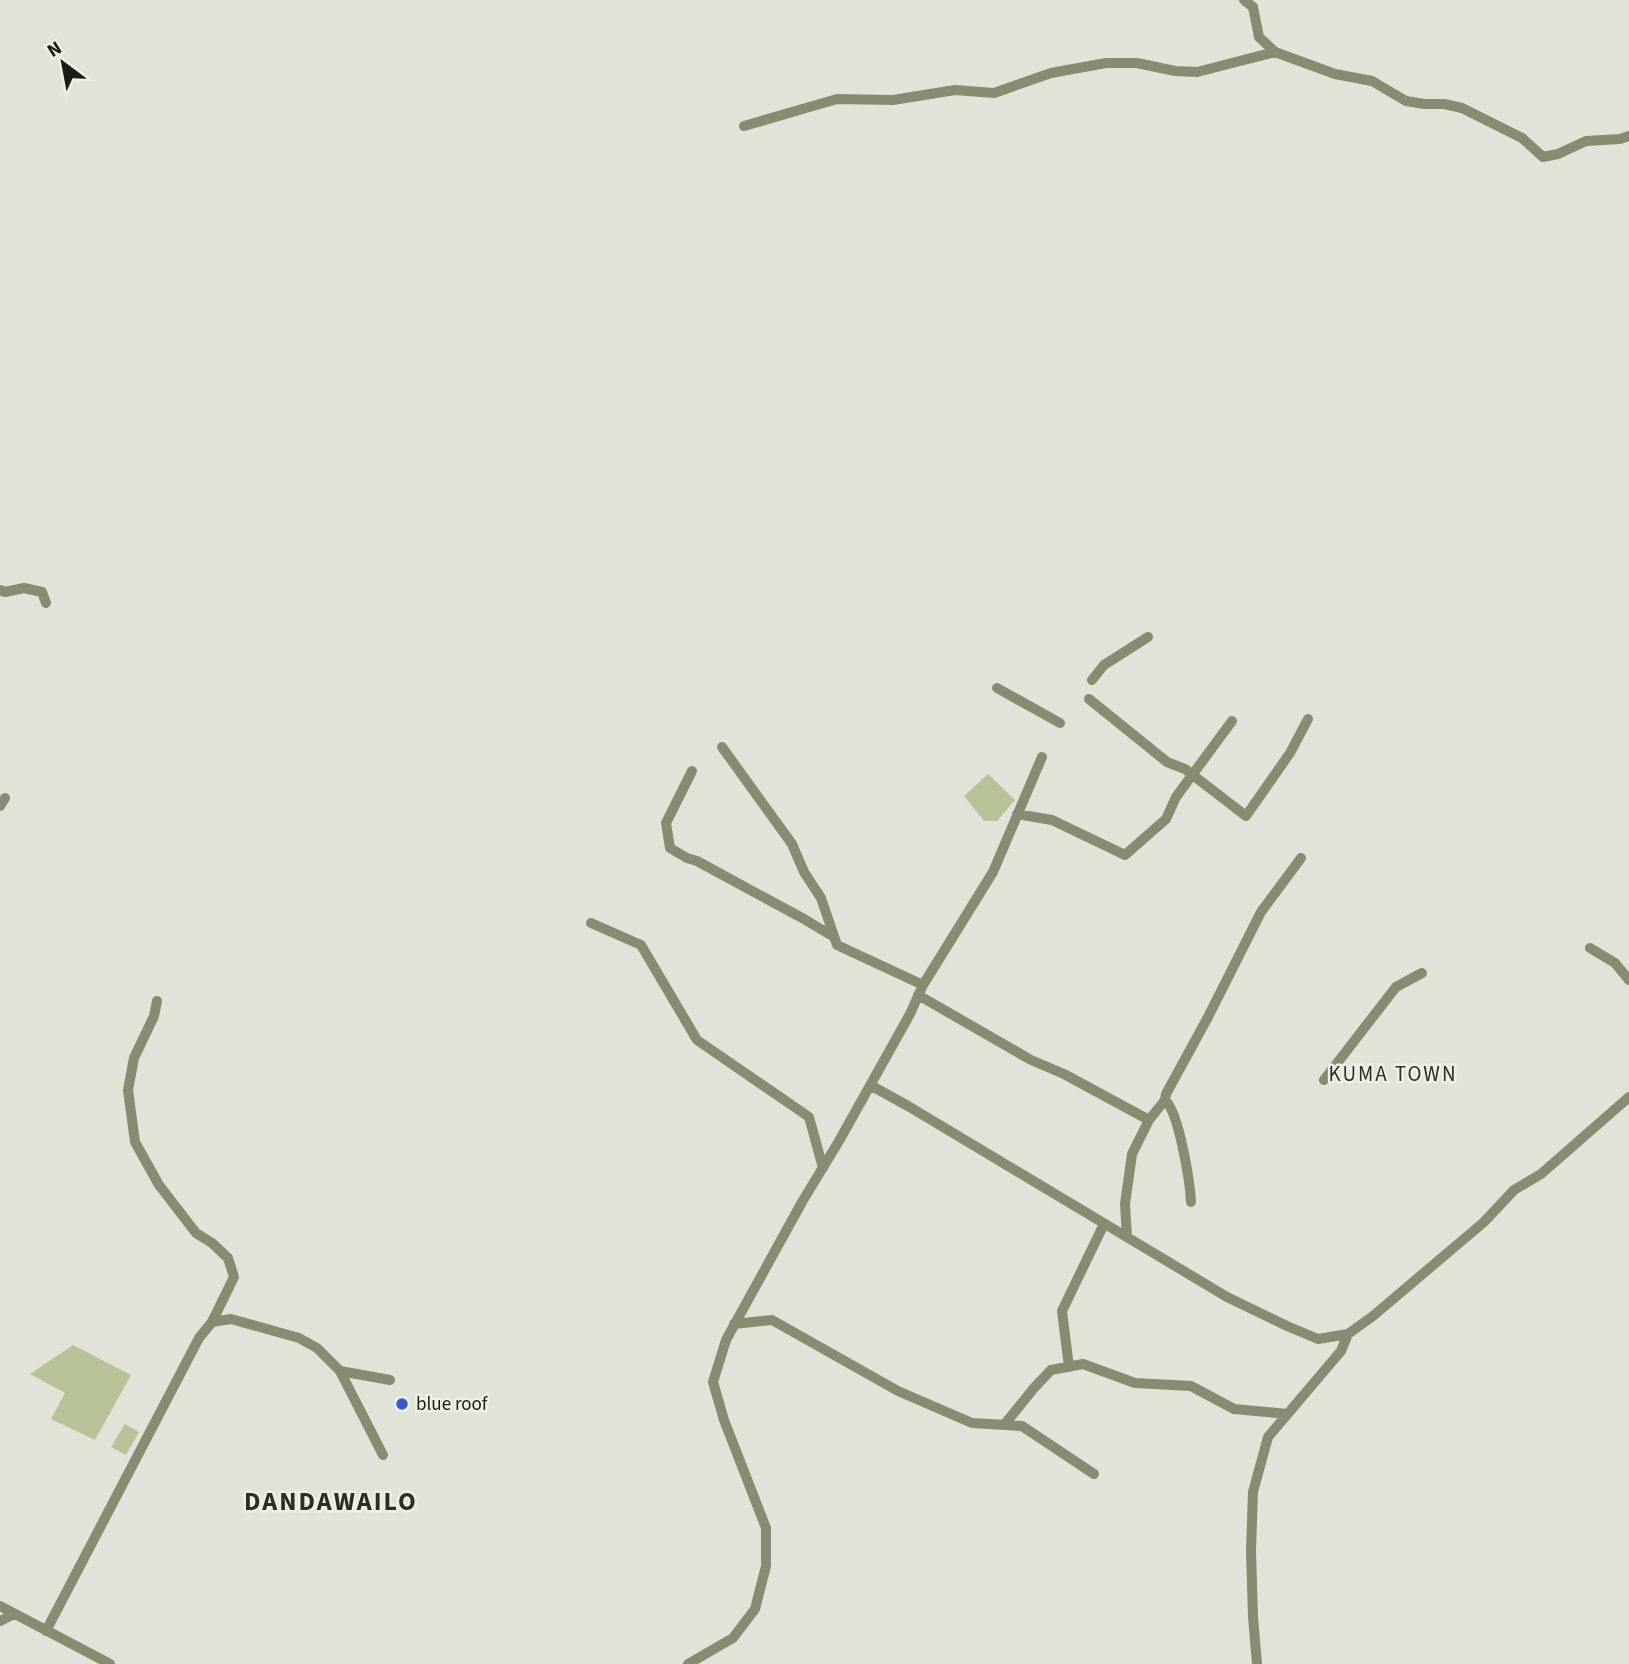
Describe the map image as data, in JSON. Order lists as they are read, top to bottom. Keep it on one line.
{"districts":["KUMA TOWN","DANDAWAILO"],"places":["blue roof"],"north":"top left"}
